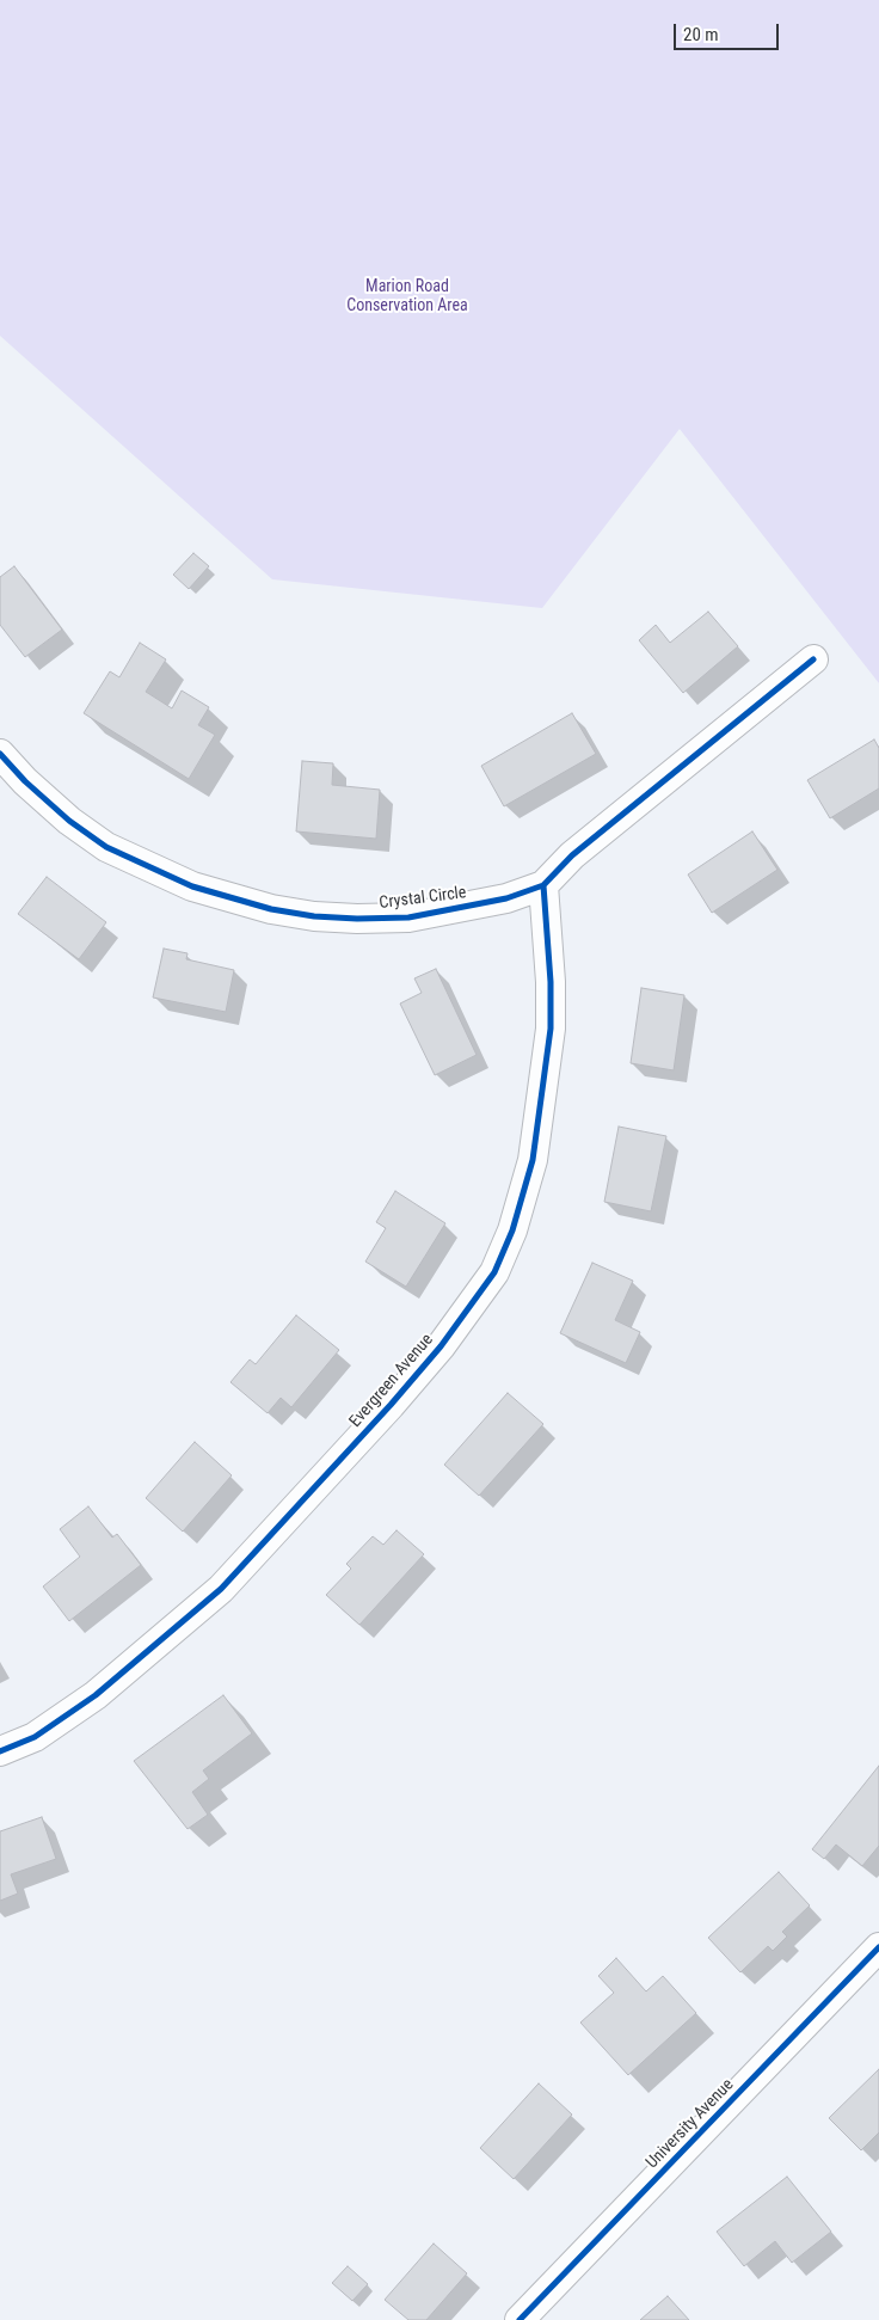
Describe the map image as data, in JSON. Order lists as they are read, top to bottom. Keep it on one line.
{"streets":{"street":["Crystal Circle","Evergreen Avenue","University Avenue"]},"crossings":[["Crystal Circle","Evergreen Avenue"]],"parks":["Marion Road Conservation Area"],"scale_bar":"20 m"}
